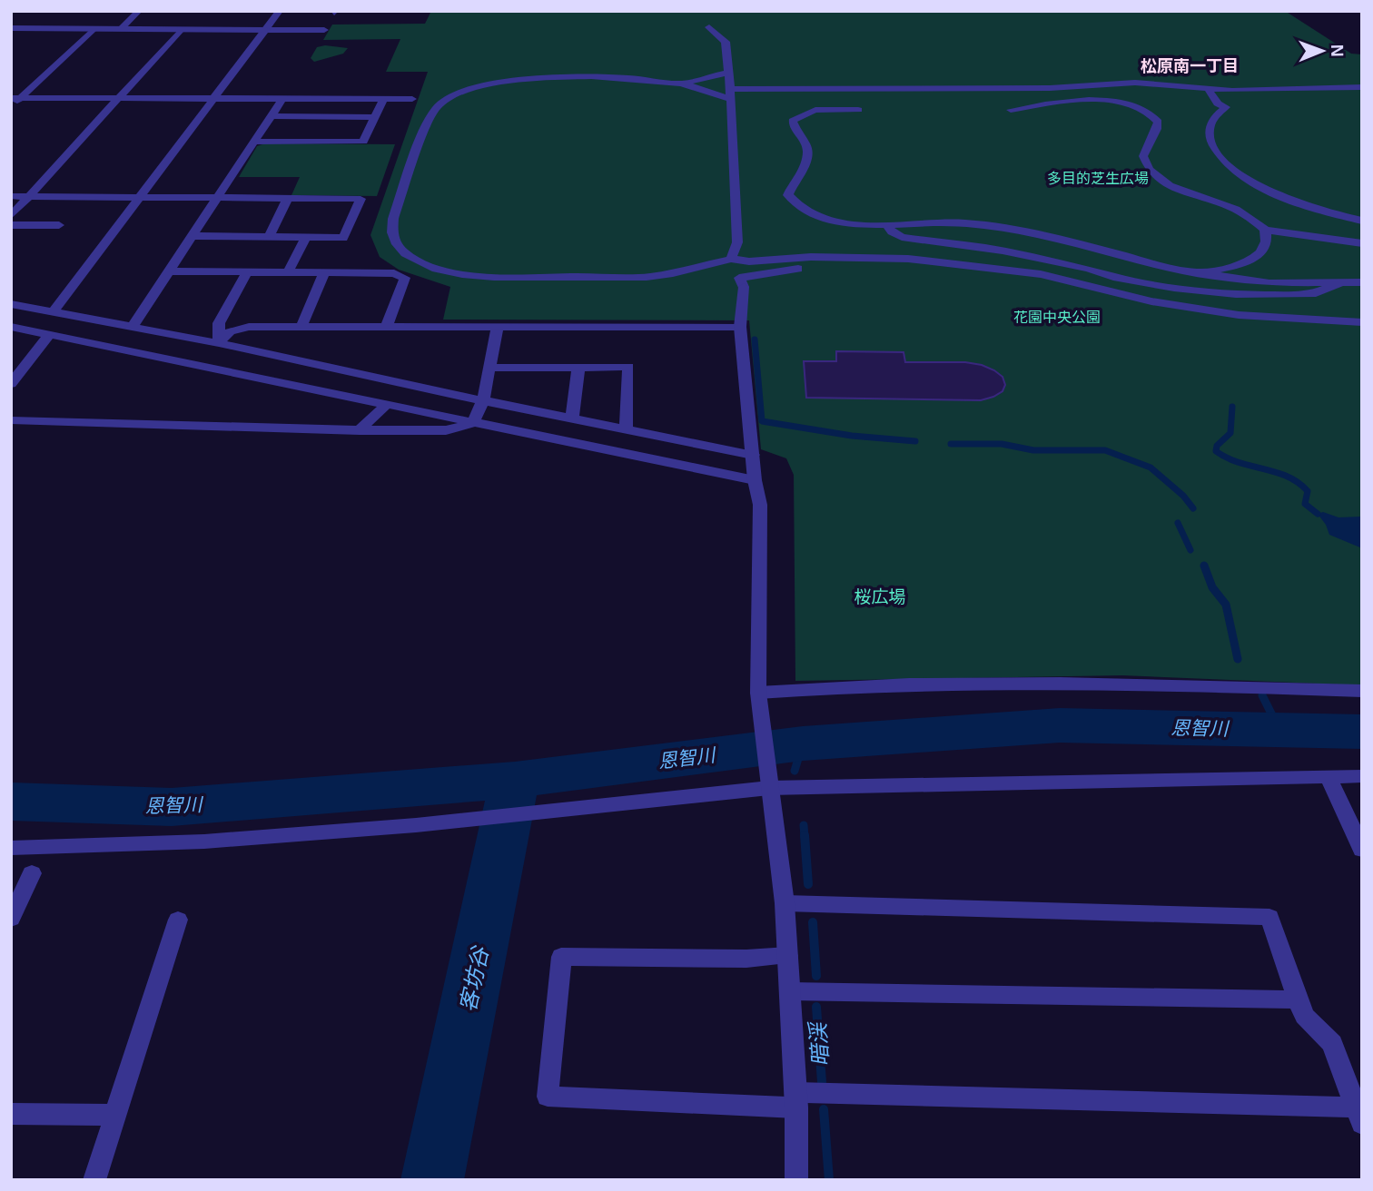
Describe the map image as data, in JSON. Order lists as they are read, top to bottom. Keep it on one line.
{"districts":["松原南一丁目"],"water":["恩智川","客坊谷","暗渓"],"parks":["多目的芝生広場","花園中央公園","桜広場"],"north":"right"}
